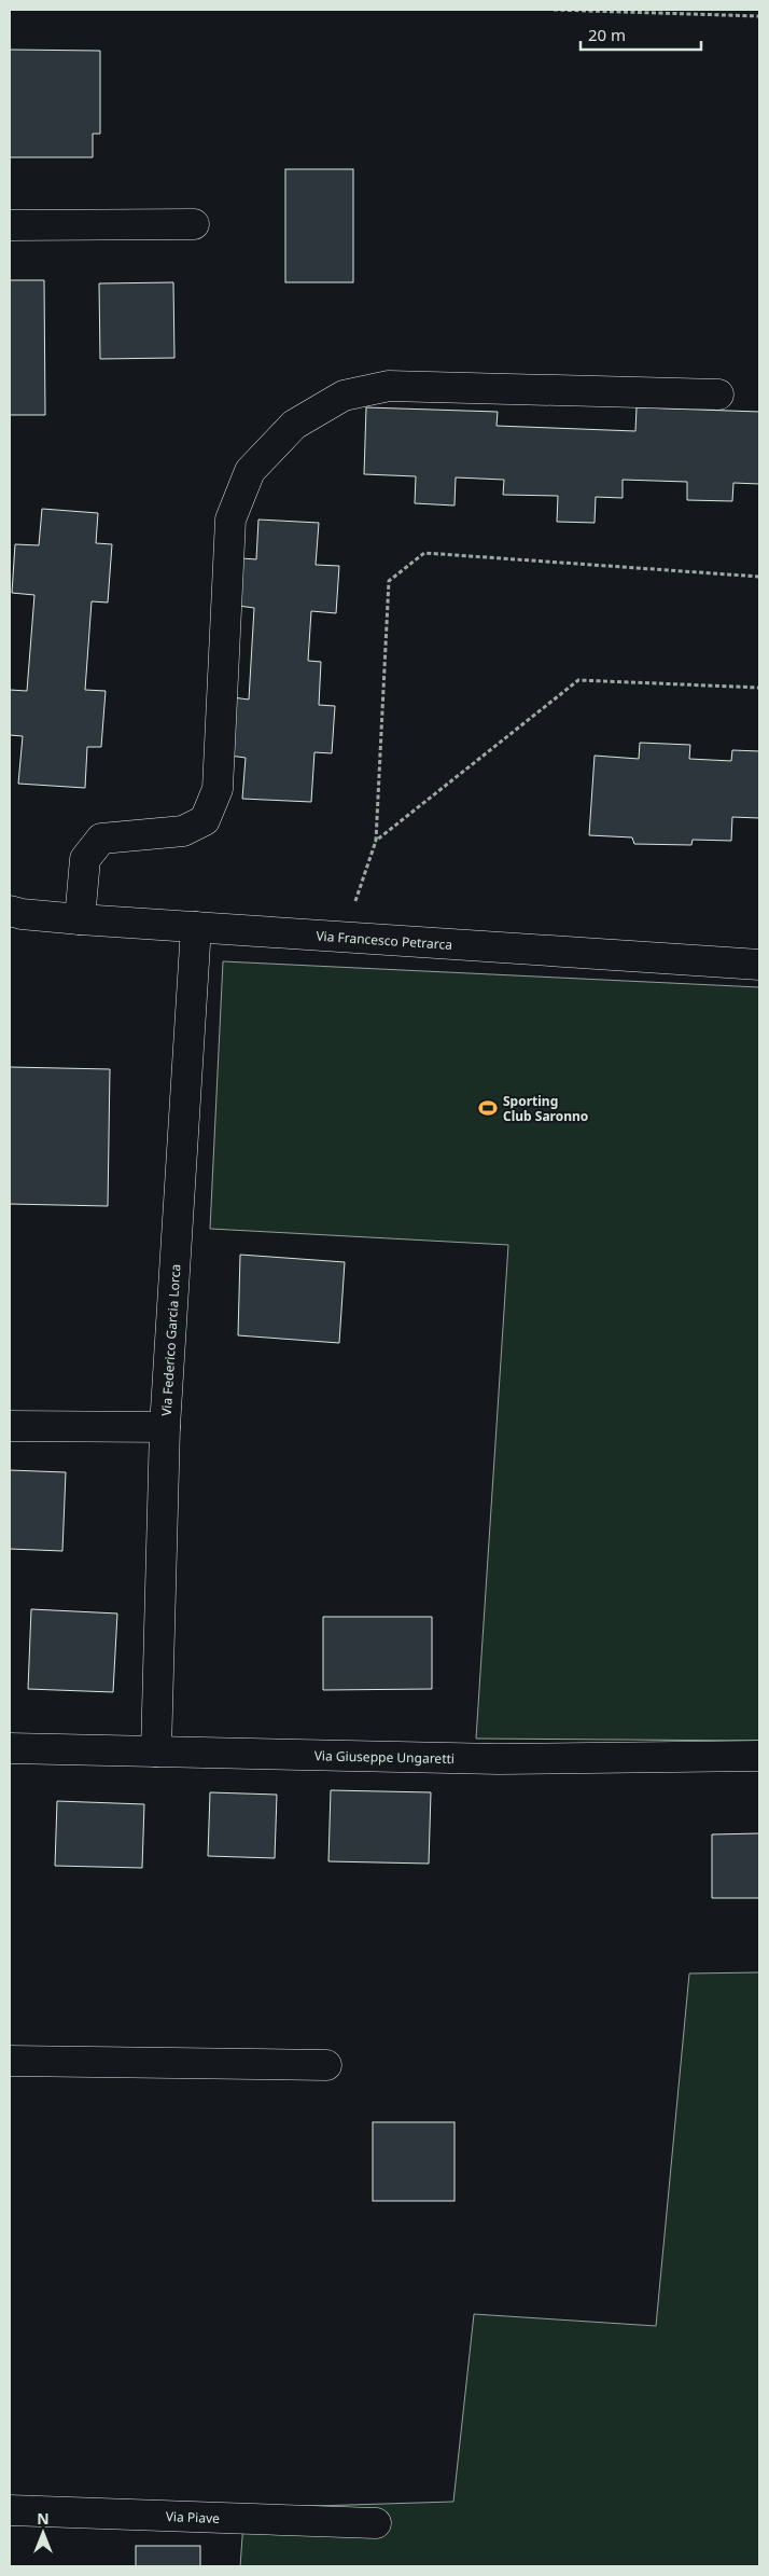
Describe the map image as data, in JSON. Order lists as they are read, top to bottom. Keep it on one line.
{"streets":{"street":["Via Francesco Petrarca","Via Federico Garcia Lorca","Via Giuseppe Ungaretti","Via Piave"]},"crossings":[["Via Francesco Petrarca","Via Federico Garcia Lorca"],["Via Federico Garcia Lorca","Via Giuseppe Ungaretti"]],"places":{"sports":["Sporting Club Saronno"]},"scale_bar":"20 m","north":"top"}
